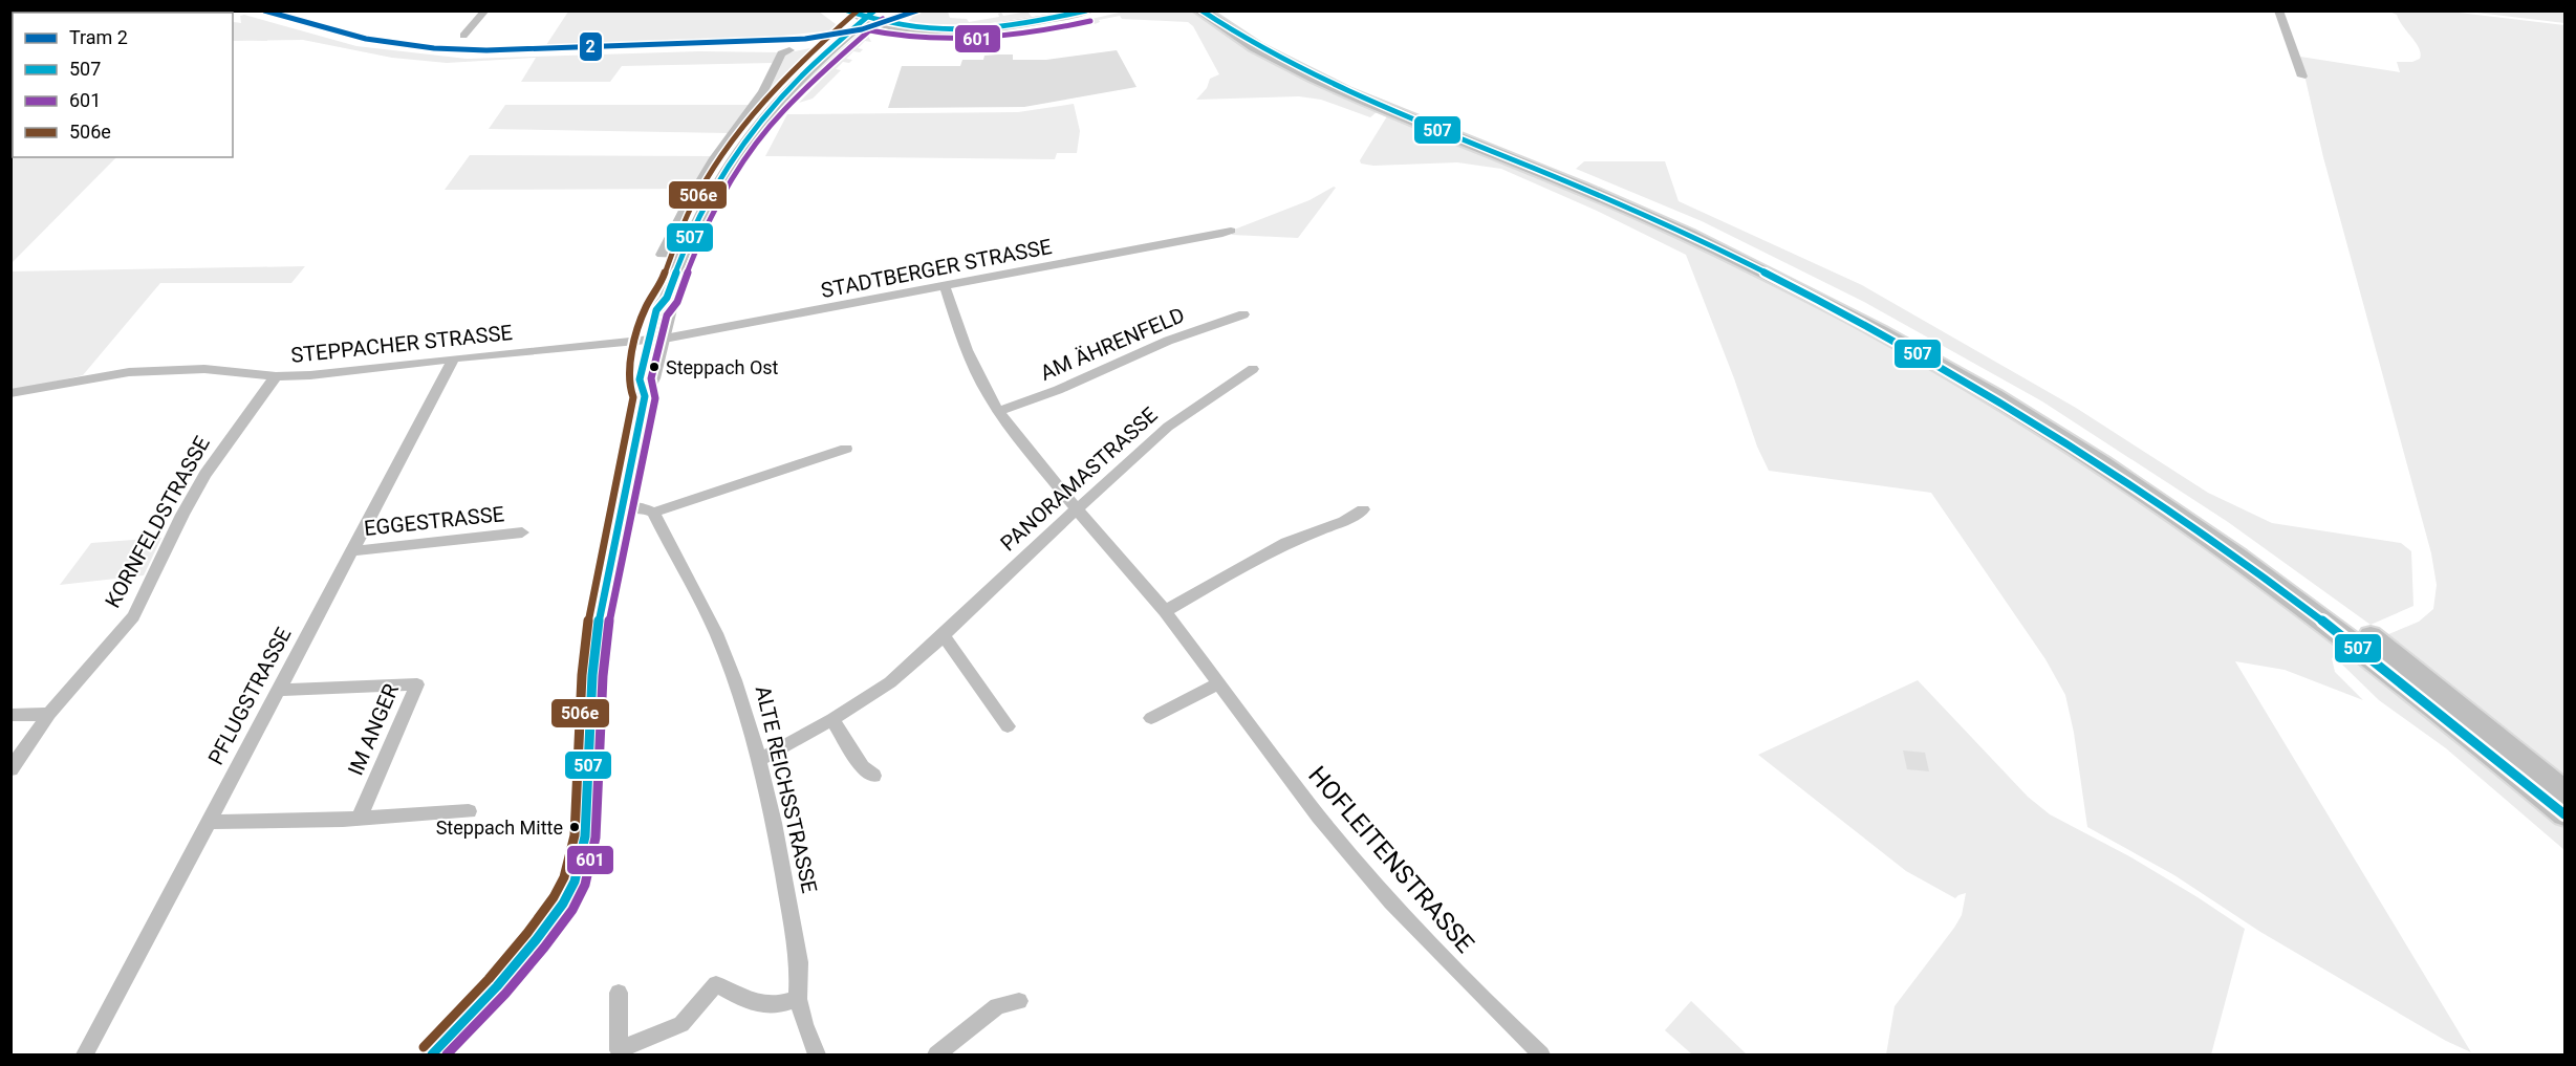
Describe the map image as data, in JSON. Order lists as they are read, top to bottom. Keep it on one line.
{"streets":{"street":["STADTBERGER STRASSE","STEPPACHER STRASSE","AM ÄHRENFELD","PANORAMASTRASSE","EGGESTRASSE","KORNFELDSTRASSE","PFLUGSTRASSE","IM ANGER","ALTE REICHSSTRASSE","HOFLEITENSTRASSE"]},"crossings":[["STADTBERGER STRASSE","STEPPACHER STRASSE"],["STADTBERGER STRASSE","HOFLEITENSTRASSE"],["STEPPACHER STRASSE","KORNFELDSTRASSE"],["STEPPACHER STRASSE","PFLUGSTRASSE"],["AM ÄHRENFELD","HOFLEITENSTRASSE"],["PANORAMASTRASSE","ALTE REICHSSTRASSE"],["PANORAMASTRASSE","HOFLEITENSTRASSE"],["EGGESTRASSE","PFLUGSTRASSE"],["PFLUGSTRASSE","IM ANGER"]],"places":["Steppach Ost","Steppach Mitte"],"lines":["tram line 2","transit line 507","transit line 506e","transit line 601"],"legend":["Tram 2","507","601","506e"]}
